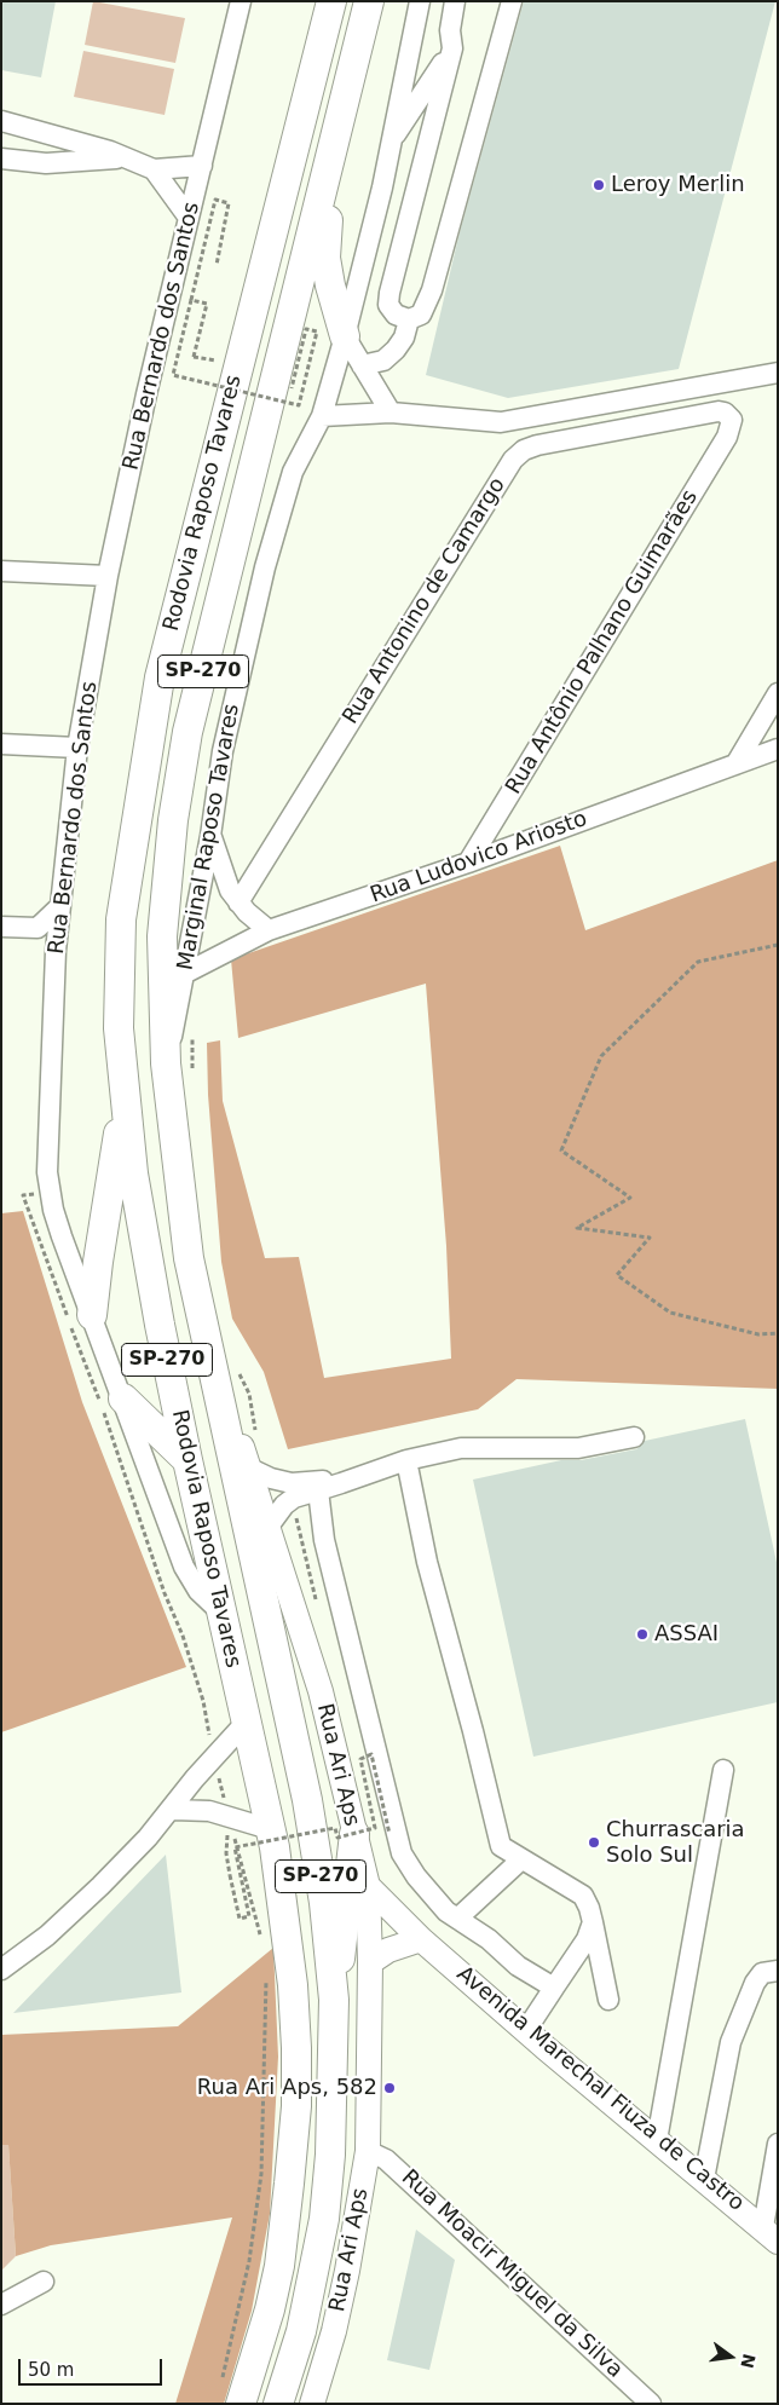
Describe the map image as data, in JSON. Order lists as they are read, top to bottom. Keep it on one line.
{"streets":{"highway":["Rodovia Raposo Tavares","SP-270"],"main road":["Rua Ari Aps","Avenida Marechal Fiuza de Castro"],"street":["Rua Bernardo dos Santos","Rua Antonino de Camargo","Rua Antônio Palhano Guimarães","Marginal Raposo Tavares","Rua Ludovico Ariosto","Rua Moacir Miguel da Silva"]},"crossings":[["Rua Bernardo dos Santos","Rodovia Raposo Tavares"],["Rodovia Raposo Tavares","Marginal Raposo Tavares"],["Rodovia Raposo Tavares","Rua Ari Aps"],["Rua Antonino de Camargo","Rua Antônio Palhano Guimarães"],["Rua Antônio Palhano Guimarães","Rua Ludovico Ariosto"],["Marginal Raposo Tavares","Rua Ludovico Ariosto"],["Rua Ari Aps","Avenida Marechal Fiuza de Castro"],["Rua Ari Aps","Rua Moacir Miguel da Silva"]],"places":["Leroy Merlin","ASSAI","Churrascaria Solo Sul","Rua Ari Aps, 582"],"scale_bar":"50 m","north":"right"}
